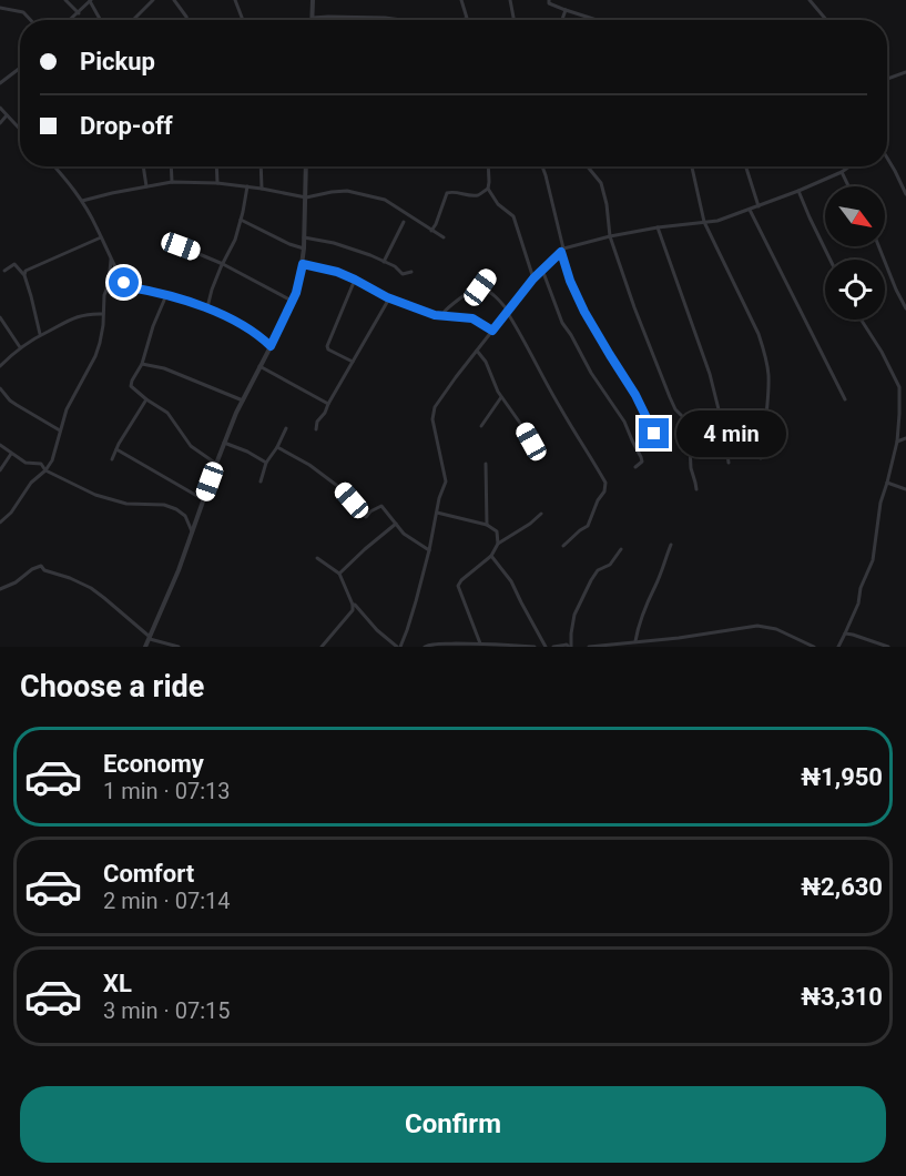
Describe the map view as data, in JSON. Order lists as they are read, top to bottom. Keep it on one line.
{"north":"bottom right","page":{"banner":["Pickup","Drop-off"],"bubble":"4 min","heading":"Choose a ride","list":[{"name":"Economy","note":"1 min · 07:13","value":"₦1,950"},{"name":"Comfort","note":"2 min · 07:14","value":"₦2,630"},{"name":"XL","note":"3 min · 07:15","value":"₦3,310"}],"buttons":"Confirm"}}
